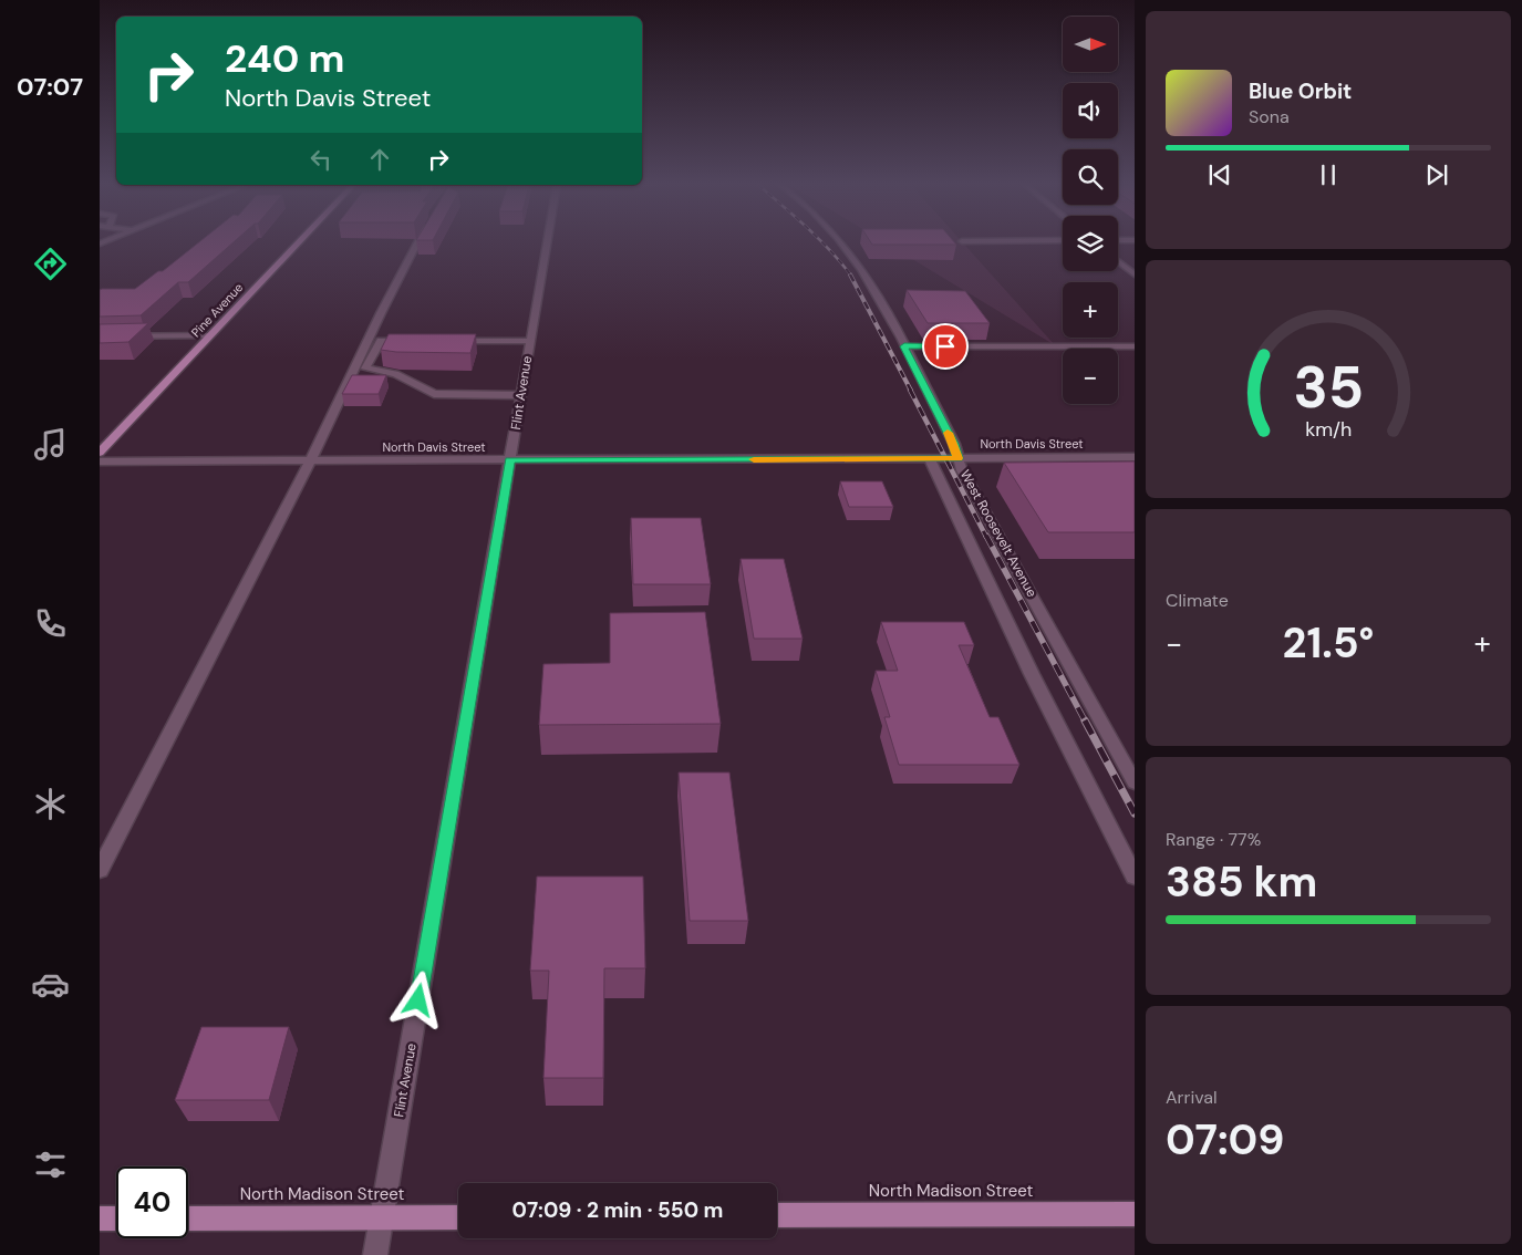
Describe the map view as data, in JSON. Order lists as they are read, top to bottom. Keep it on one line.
{"streets":{"main road":["Pine Avenue","North Madison Street"],"street":["Flint Avenue","North Davis Street","West Roosevelt Avenue"]},"crossings":[["Flint Avenue","North Davis Street"],["Flint Avenue","North Madison Street"],["North Davis Street","West Roosevelt Avenue"]],"north":"right","page":{"tabs":"07:07","map_buttons":["+","−"],"turn":["240 m","North Davis Street"],"song":["Blue Orbit","Sona"],"tile":["Climate",["Range · 77%","385 km"],["Arrival","07:09"]],"heat":["−","21.5°","+"],"limit":"40","trip":"07:09 · 2 min · 550 m","gauge":["35","km/h"]}}
